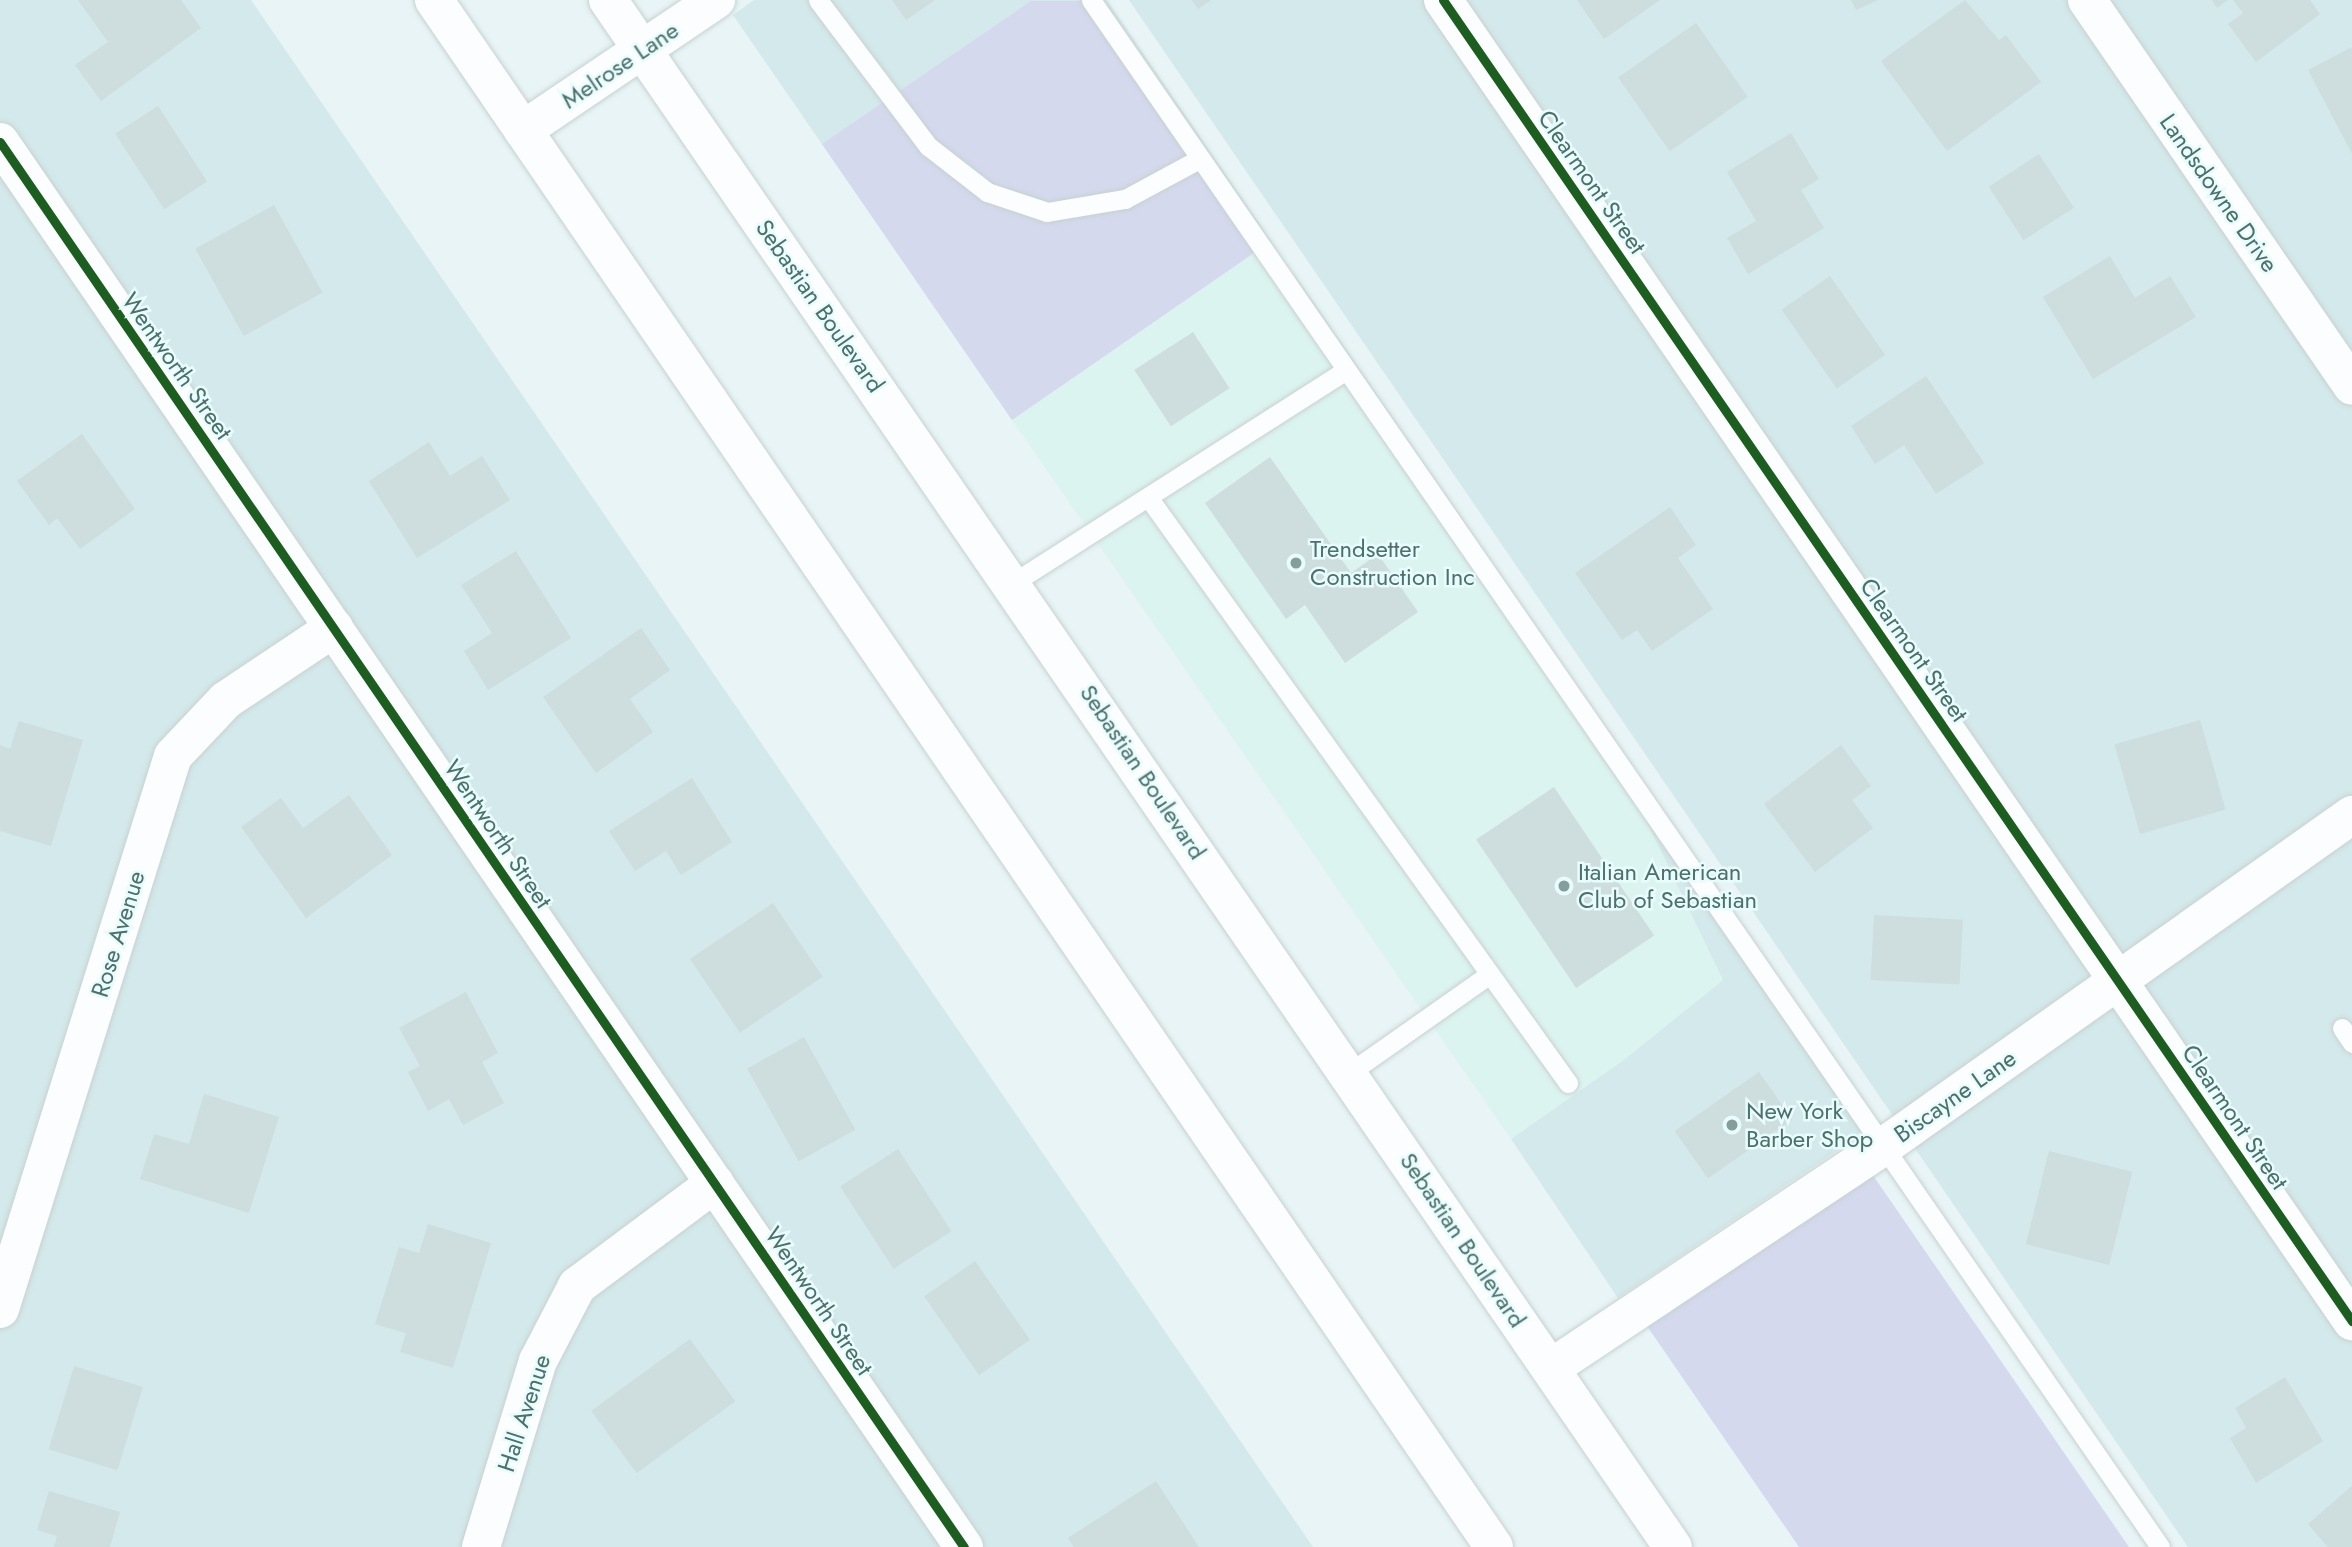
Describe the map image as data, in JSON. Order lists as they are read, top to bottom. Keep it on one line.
{"streets":{"street":["Melrose Lane","Clearmont Street","Landsdowne Drive","Sebastian Boulevard","Wentworth Street","Rose Avenue","Biscayne Lane","Hall Avenue"]},"crossings":[["Melrose Lane","Sebastian Boulevard"],["Clearmont Street","Biscayne Lane"],["Sebastian Boulevard","Biscayne Lane"],["Wentworth Street","Rose Avenue"],["Wentworth Street","Hall Avenue"]],"places":["Trendsetter Construction Inc","Italian American Club of Sebastian","New York Barber Shop"]}
